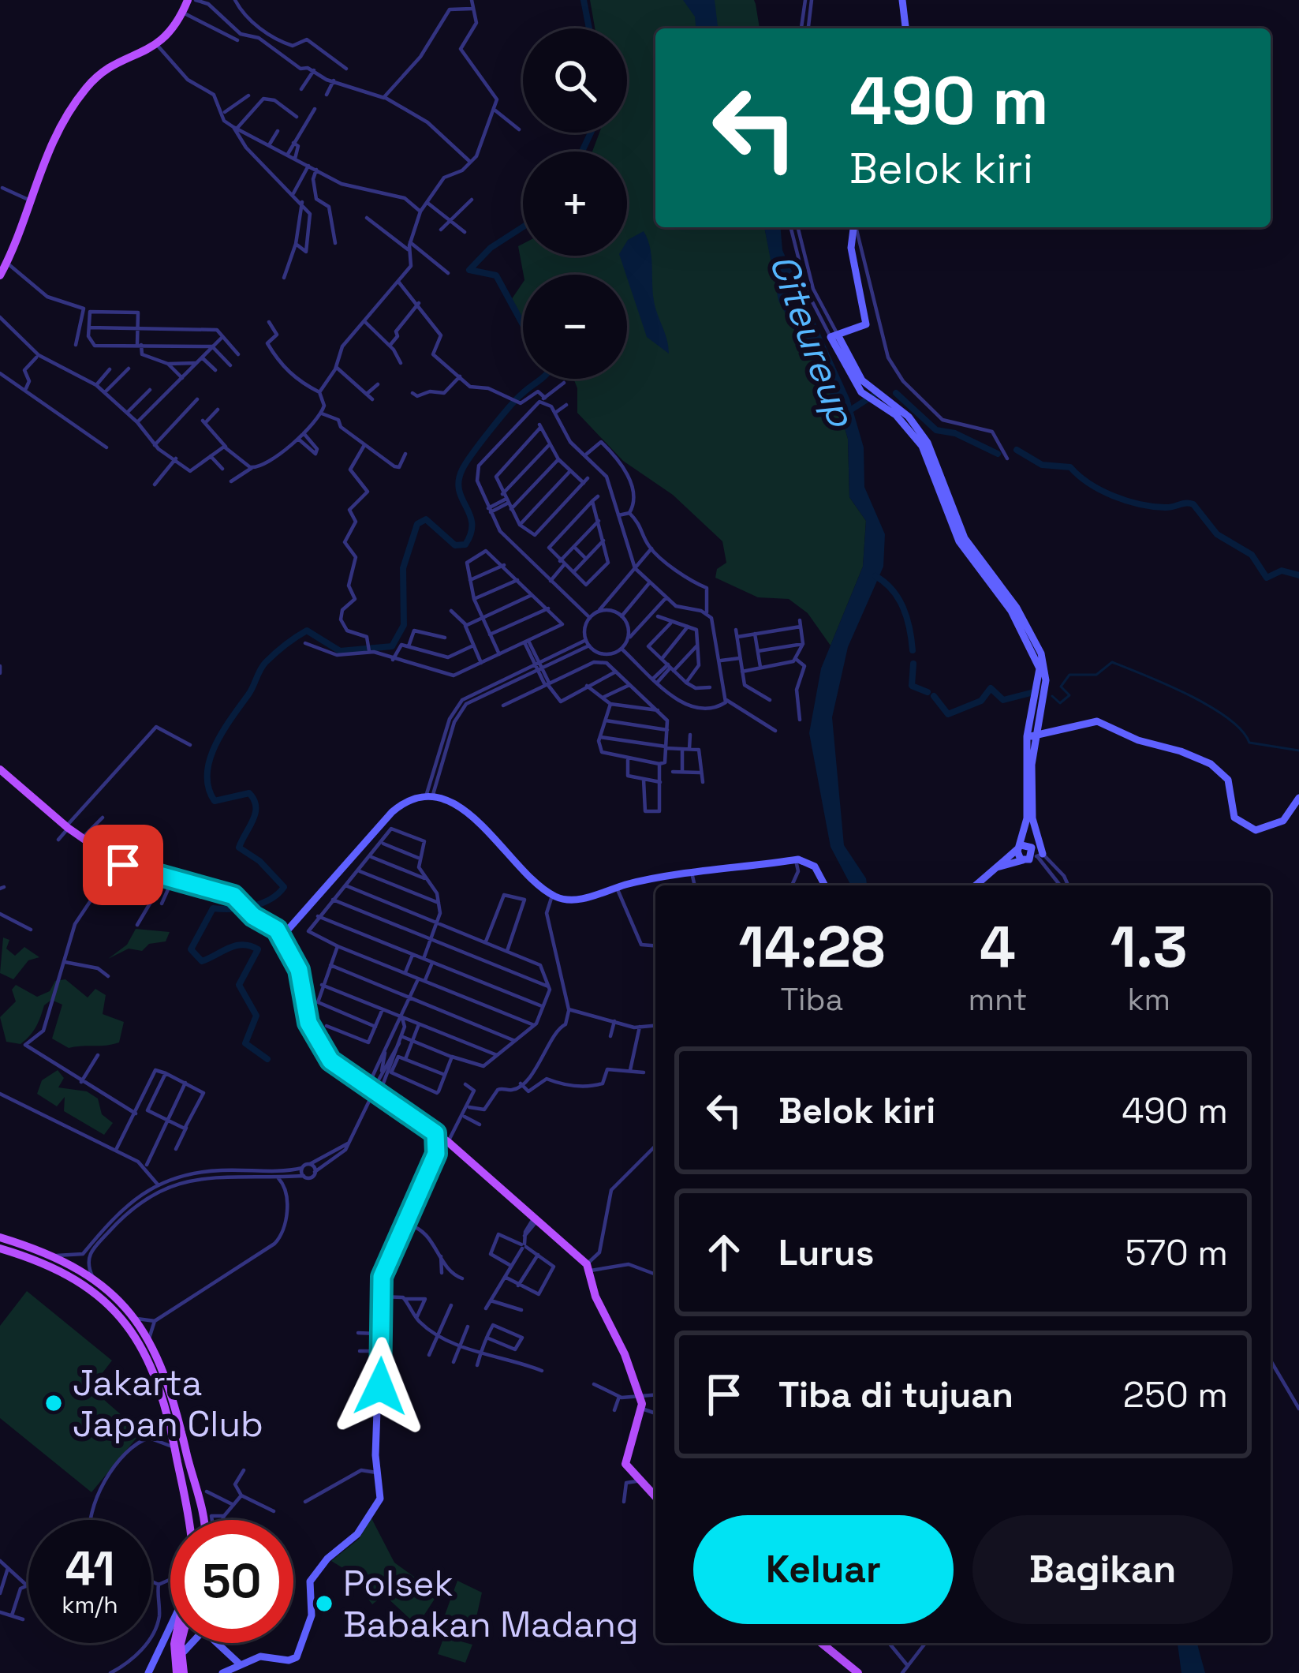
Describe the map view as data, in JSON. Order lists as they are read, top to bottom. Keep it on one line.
{"water":["Citeureup"],"places":["Jakarta Japan Club","Polsek Babakan Madang"],"page":{"map_buttons":["+","−"],"turn":["490 m","Belok kiri"],"eta":["14:28","Tiba","4","mnt","1.3","km"],"list":[{"name":"Belok kiri","value":"490 m"},{"name":"Lurus","value":"570 m"},{"name":"Tiba di tujuan","value":"250 m"}],"buttons":["Keluar","Bagikan"],"speed":"41 km/h","limit":"50"}}
